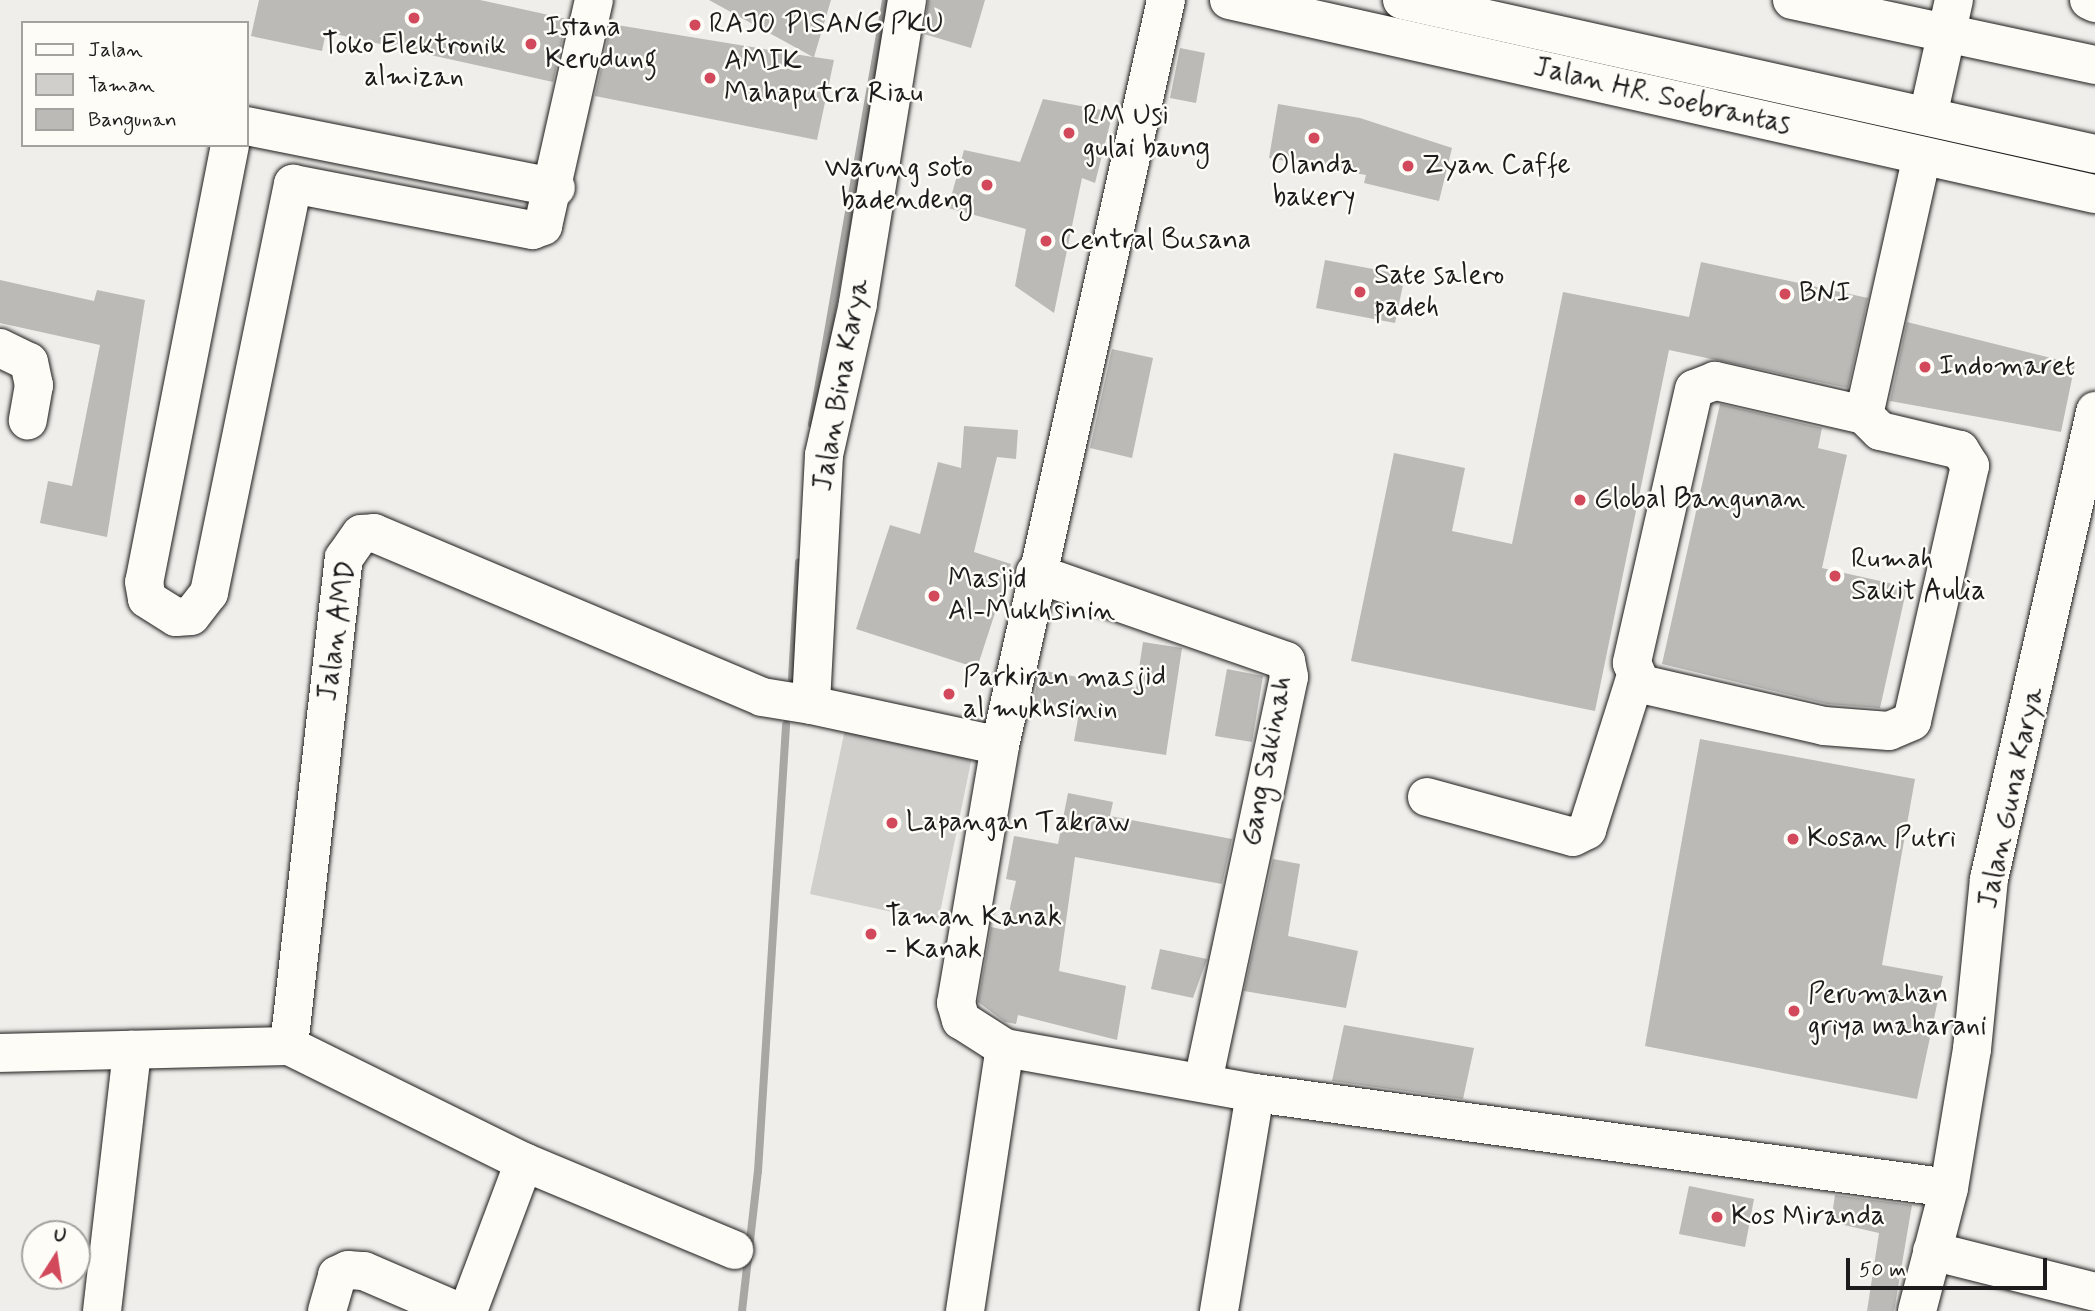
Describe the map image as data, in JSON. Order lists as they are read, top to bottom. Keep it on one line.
{"streets":{"street":["Jalan HR. Soebrantas","Jalan Bina Karya","Jalan AMD","Gang Sakinah","Jalan Guna Karya"]},"crossings":[["Jalan Bina Karya","Jalan AMD"]],"places":["Toko Elektronik almizan","RAJO PISANG PKU","Istana Kerudung","AMIK Mahaputra Riau","RM Usi gulai baung","Olanda bakery","Zyan Caffe","Warung soto badendeng","Central Busana","Sate salero padeh","BNI","Indomaret","Global Bangunan","Rumah Sakit Aulia","Masjid Al-Mukhsinin","Parkiran masjid al mukhsinin","Lapangan Takraw","Kosan Putri","Taman Kanak - Kanak","Perumahan griya maharani","Kos Miranda"],"legend":["Jalan","Taman","Bangunan"],"scale_bar":"50 m","north":"top"}
